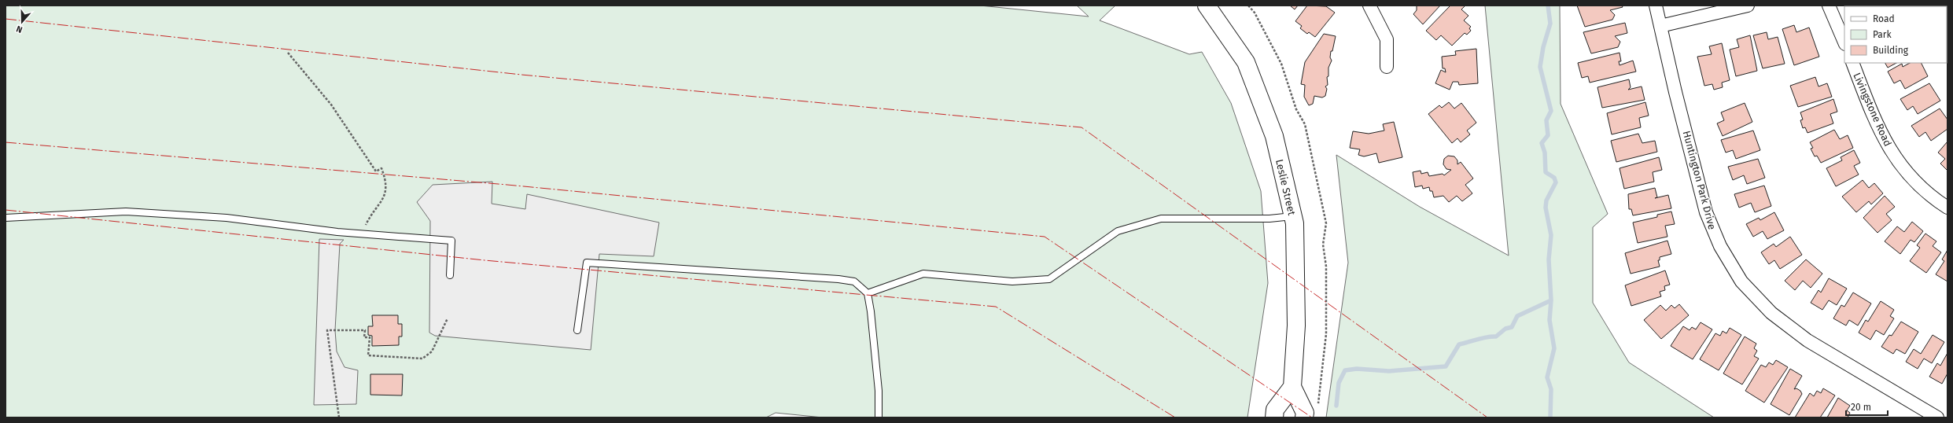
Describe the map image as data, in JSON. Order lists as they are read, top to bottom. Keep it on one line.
{"streets":{"main road":["Leslie Street"],"street":["Livingstone Road","Huntington Park Drive"]},"legend":["Road","Park","Building"],"scale_bar":"20 m","north":"bottom"}
